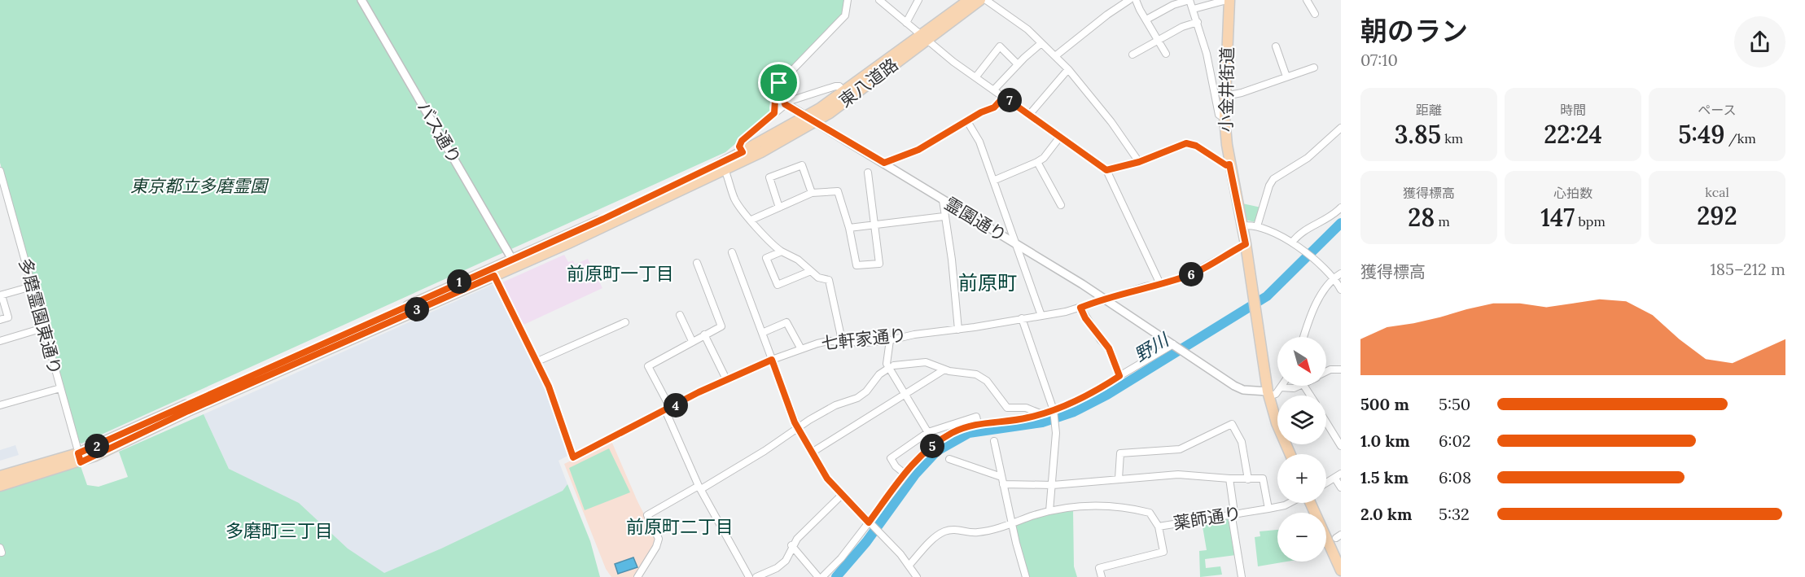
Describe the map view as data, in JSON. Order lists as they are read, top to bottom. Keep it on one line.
{"streets":{"main road":["東八道路","小金井街道"],"street":["バス通り","霊園通り","多磨霊園東通り","七軒家通り","薬師通り"]},"crossings":[["東八道路","バス通り"],["東八道路","霊園通り"],["東八道路","多磨霊園東通り"],["東八道路","七軒家通り"],["小金井街道","霊園通り"],["小金井街道","七軒家通り"],["霊園通り","七軒家通り"]],"districts":["前原町一丁目","前原町","前原町二丁目","多磨町三丁目"],"water":["野川"],"parks":["東京都立多磨霊園"],"north":"bottom right","page":{"heading":["朝のラン","07:10"],"stats":[["距離","3.85 km"],["時間","22:24"],["ペース","5:49 /km"],["獲得標高","28 m"],["心拍数","147 bpm"],["kcal","292"]],"pins":["7","6","1","3","4","2","5"],"chart":["獲得標高","185–212 m"],"map_buttons":["+","−"],"list":[{"name":"500 m","note":"5:50"},{"name":"1.0 km","note":"6:02"},{"name":"1.5 km","note":"6:08"},{"name":"2.0 km","note":"5:32"}]}}
